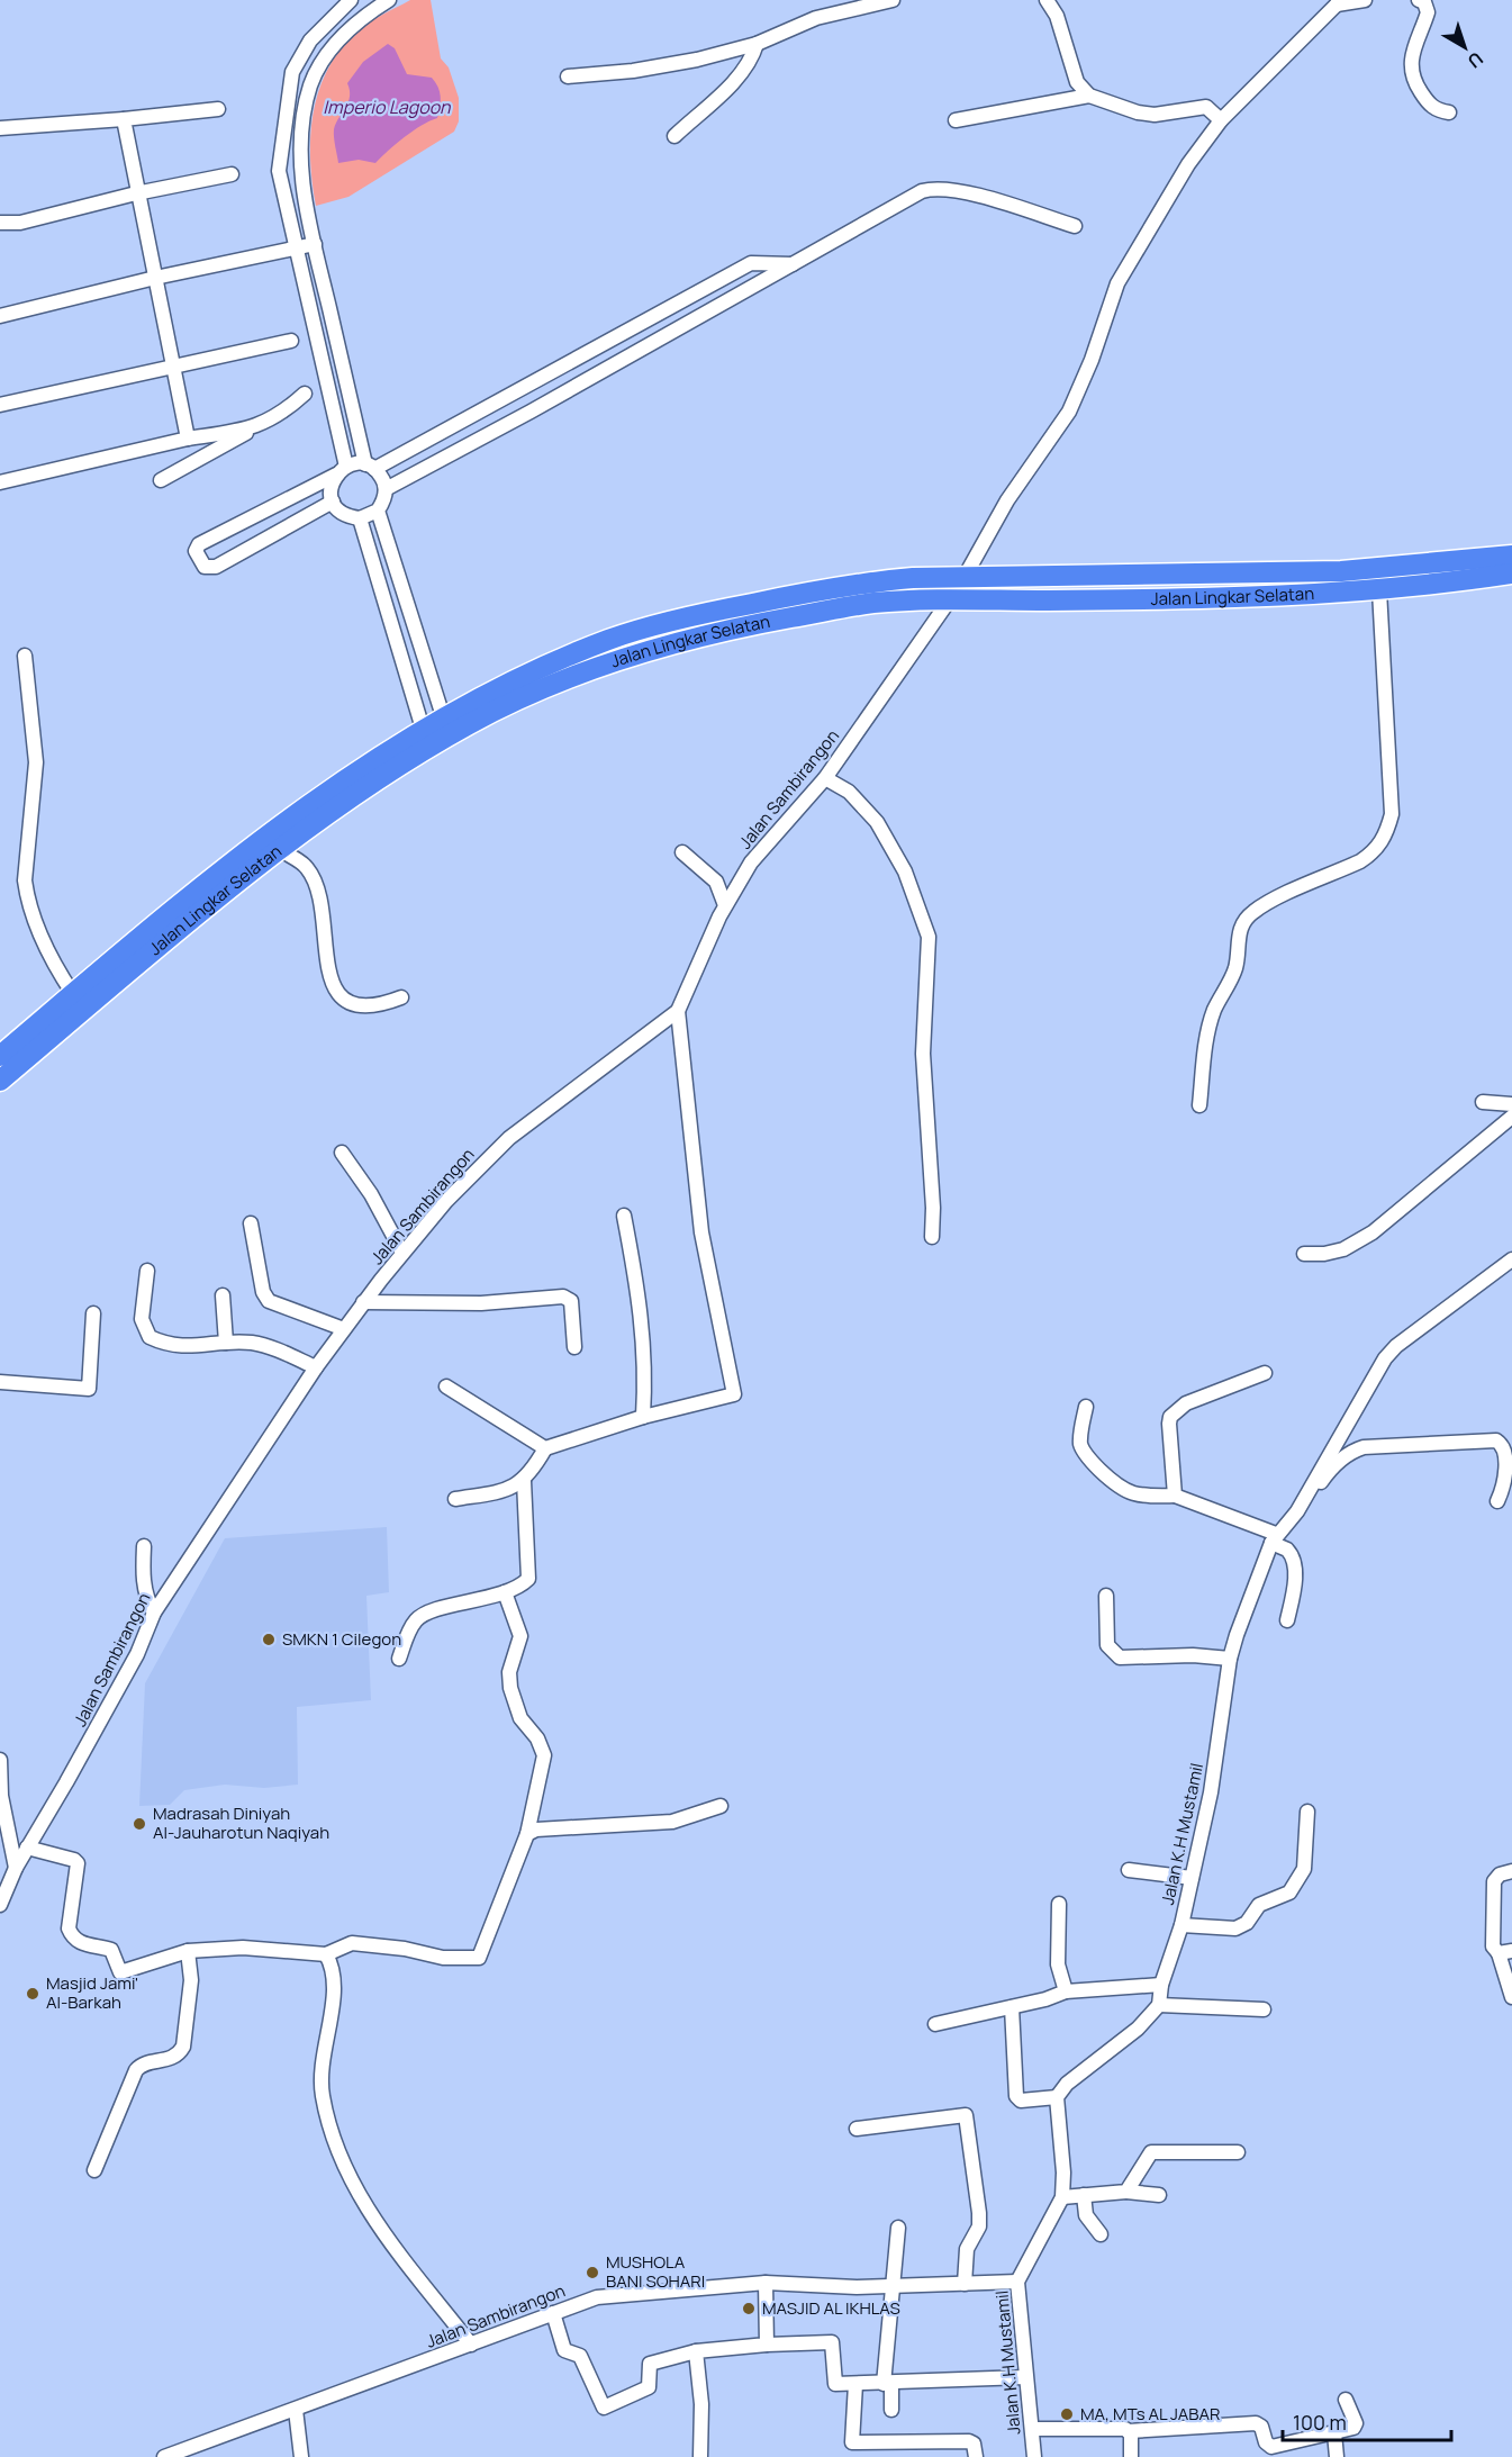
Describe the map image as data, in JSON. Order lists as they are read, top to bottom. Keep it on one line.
{"streets":{"highway":["Jalan Lingkar Selatan"],"street":["Jalan Sambirangon","Jalan K.H Mustamil"]},"crossings":[["Jalan Lingkar Selatan","Jalan Sambirangon"],["Jalan Sambirangon","Jalan K.H Mustamil"]],"water":["Imperio Lagoon"],"places":["SMKN 1 Cilegon","Madrasah Diniyah Al-Jauharotun Naqiyah","Masjid Jami' Al-Barkah","MUSHOLA BANI SOHARI","MASJID AL IKHLAS","MA, MTs AL JABAR"],"scale_bar":"100 m","north":"bottom right"}
